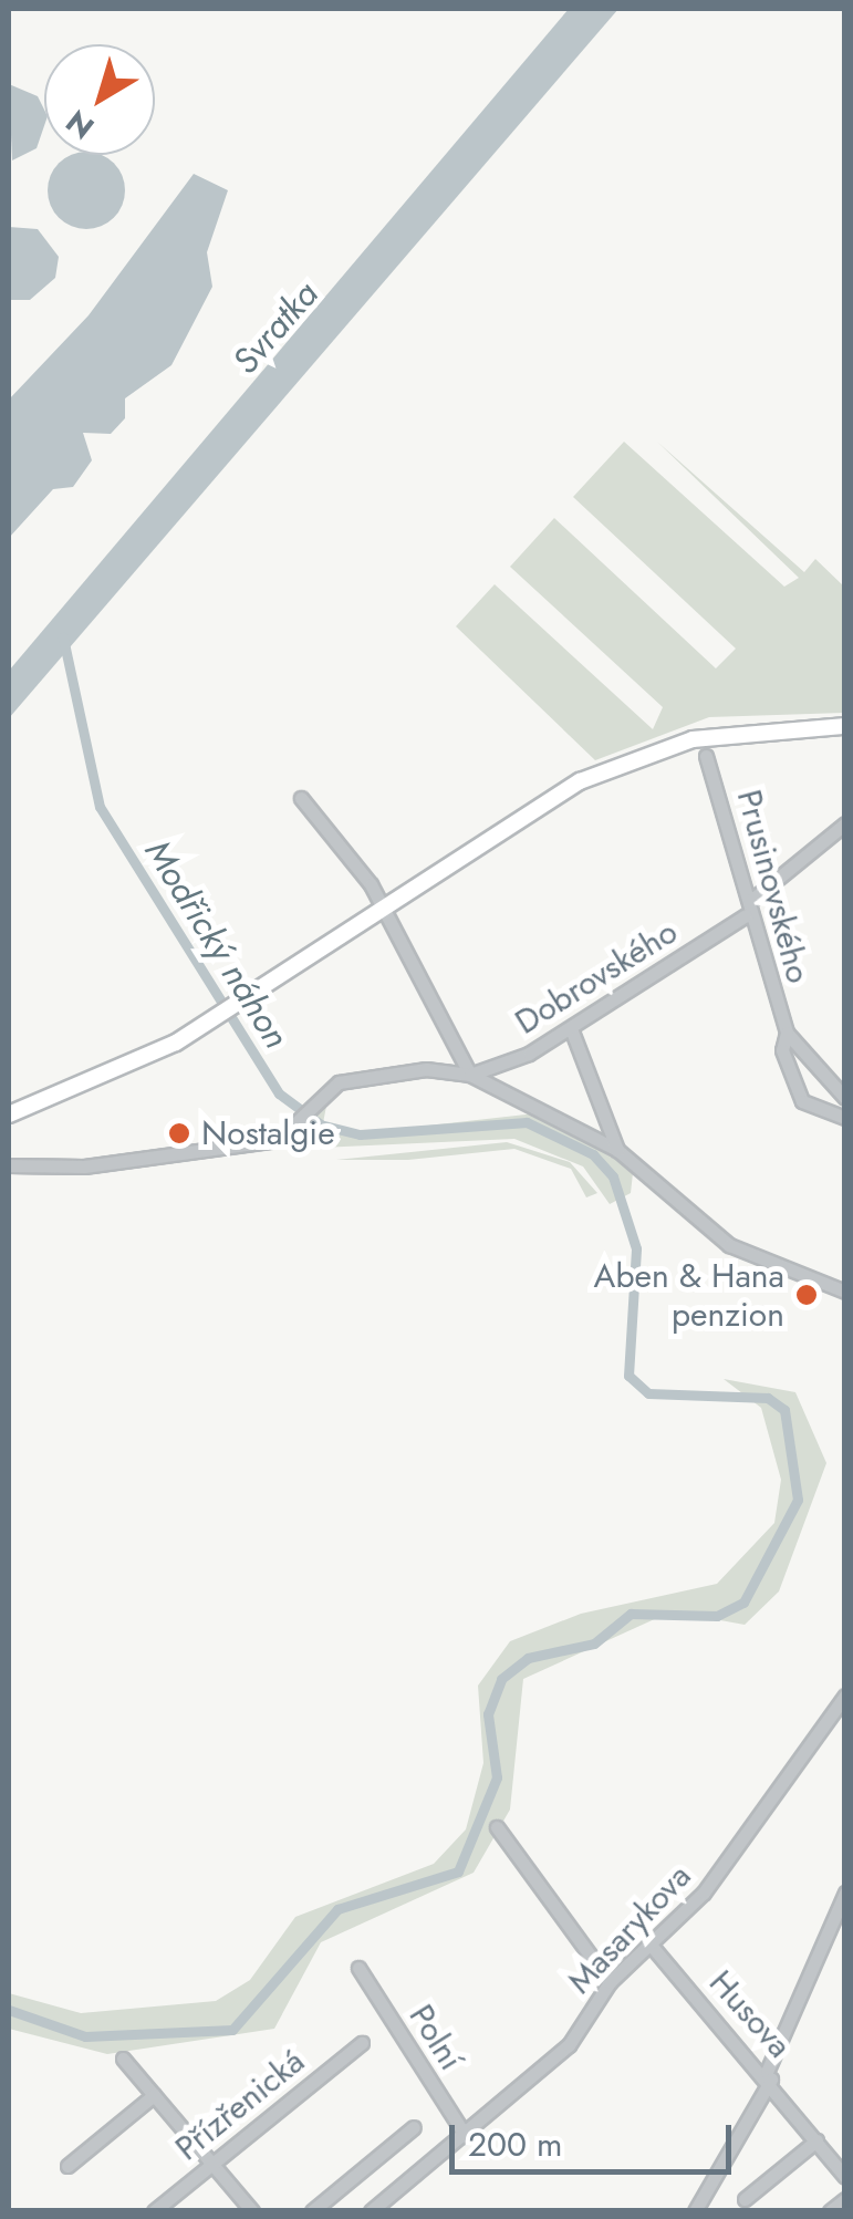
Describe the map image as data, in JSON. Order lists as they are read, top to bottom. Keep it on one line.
{"streets":{"street":["Prusinovského","Dobrovského","Masarykova","Husova","Polní","Přízřenická"]},"crossings":[["Prusinovského","Dobrovského"],["Masarykova","Husova"],["Masarykova","Polní"]],"water":["Svratka","Modřický náhon"],"places":["Nostalgie","Aben & Hana penzion"],"scale_bar":"200 m","north":"bottom left"}
